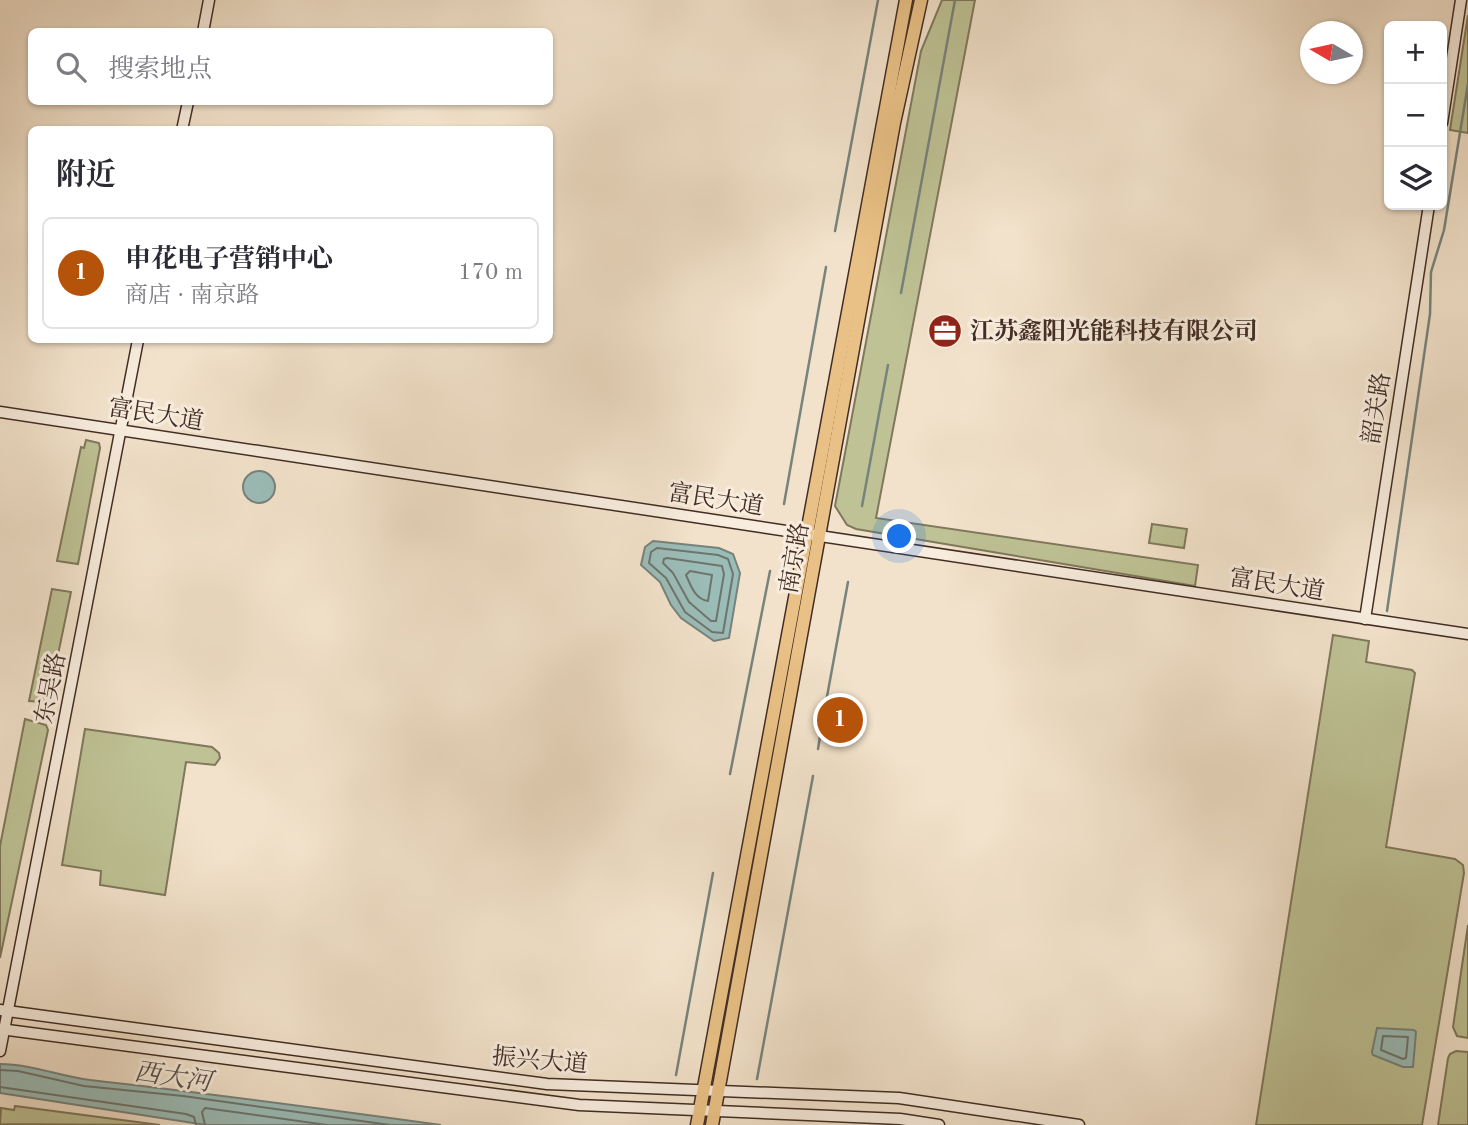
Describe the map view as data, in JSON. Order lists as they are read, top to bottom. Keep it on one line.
{"streets":{"main road":["南京路"],"street":["韶关路","富民大道","东吴路","振兴大道"]},"crossings":[["韶关路","富民大道"],["富民大道","南京路"],["富民大道","东吴路"],["南京路","振兴大道"],["东吴路","振兴大道"]],"water":["西大河"],"places":{"office":["江苏鑫阳光能科技有限公司"]},"north":"left","page":{"map_buttons":["+","−"],"search":"搜索地点","heading":"附近","list":[{"mark":"1","name":"申花电子营销中心","note":"商店 · 南京路","value":"170 m"}],"pins":"1"}}
